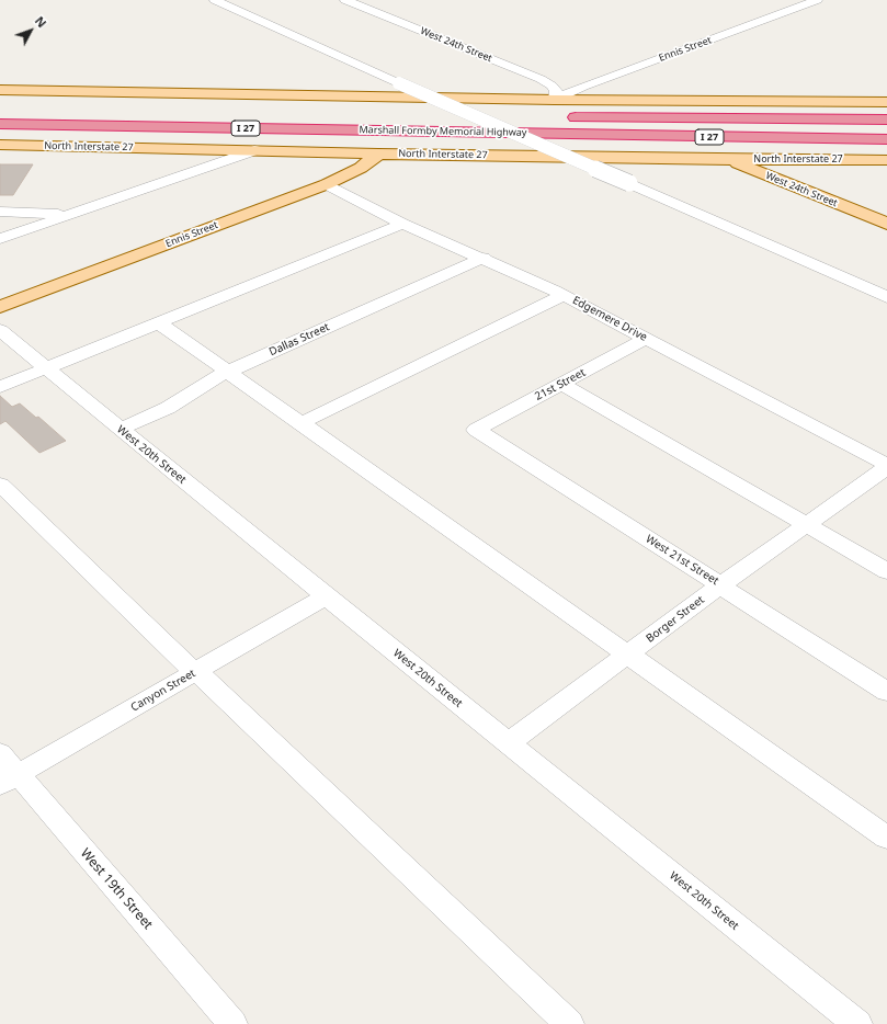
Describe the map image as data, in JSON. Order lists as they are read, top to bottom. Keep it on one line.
{"streets":{"highway":["I 27","Marshall Formby Memorial Highway"],"main road":["West 24th Street","Ennis Street","North Interstate 27"],"street":["Edgemere Drive","Dallas Street","21st Street","West 20th Street","West 21st Street","Borger Street","Canyon Street","West 19th Street"]},"crossings":[["West 24th Street","Ennis Street"],["West 24th Street","North Interstate 27"],["Ennis Street","North Interstate 27"],["Ennis Street","Edgemere Drive"],["Edgemere Drive","Dallas Street"],["Edgemere Drive","21st Street"],["Edgemere Drive","Borger Street"],["Dallas Street","West 20th Street"],["21st Street","West 21st Street"],["West 20th Street","Borger Street"],["West 20th Street","Canyon Street"],["West 21st Street","Borger Street"],["Canyon Street","West 19th Street"]],"north":"top right"}
